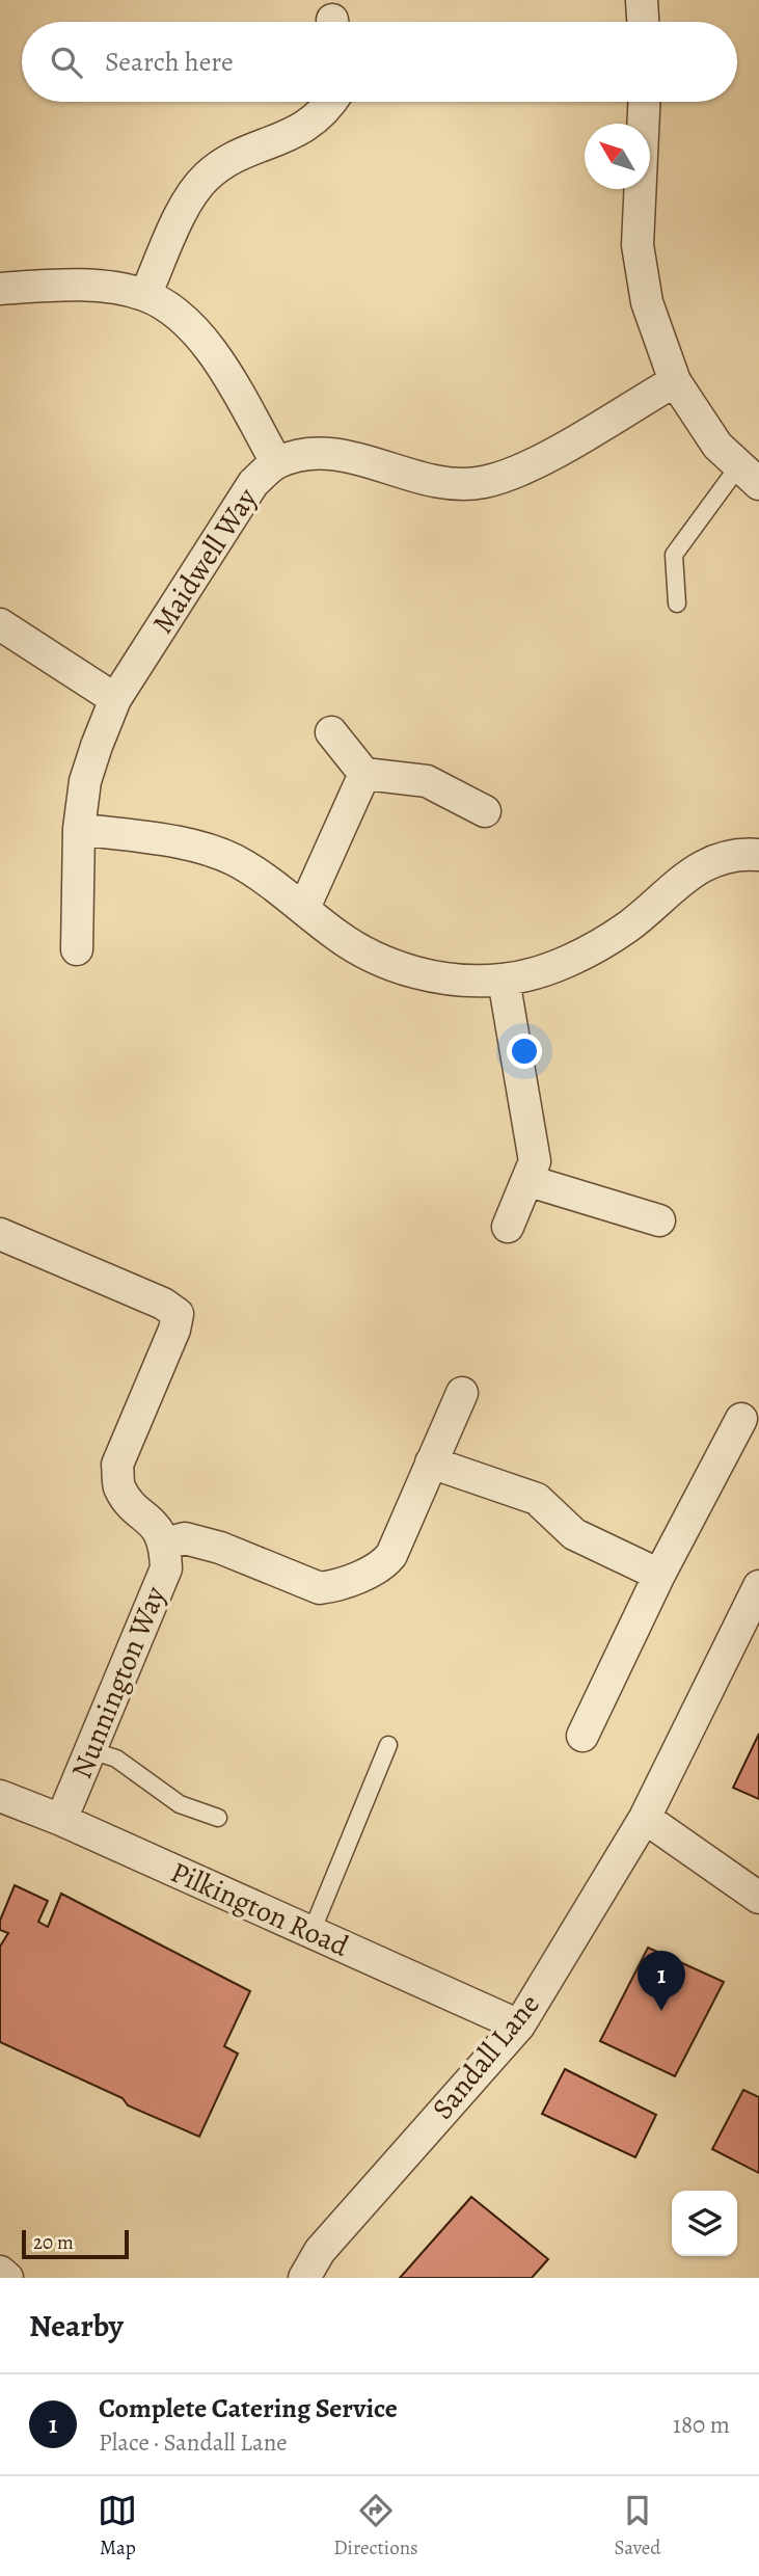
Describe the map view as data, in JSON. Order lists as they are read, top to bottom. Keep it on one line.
{"streets":{"street":["Maidwell Way","Nunnington Way","Pilkington Road","Sandall Lane"]},"crossings":[["Nunnington Way","Pilkington Road"],["Pilkington Road","Sandall Lane"]],"scale_bar":"20 m","north":"top left","page":{"search":"Search here","pins":"1","scale":"20 m","heading":"Nearby","list":[{"mark":"1","name":"Complete Catering Service","note":"Place · Sandall Lane","value":"180 m"}],"nav":["Map","Directions","Saved"]}}
